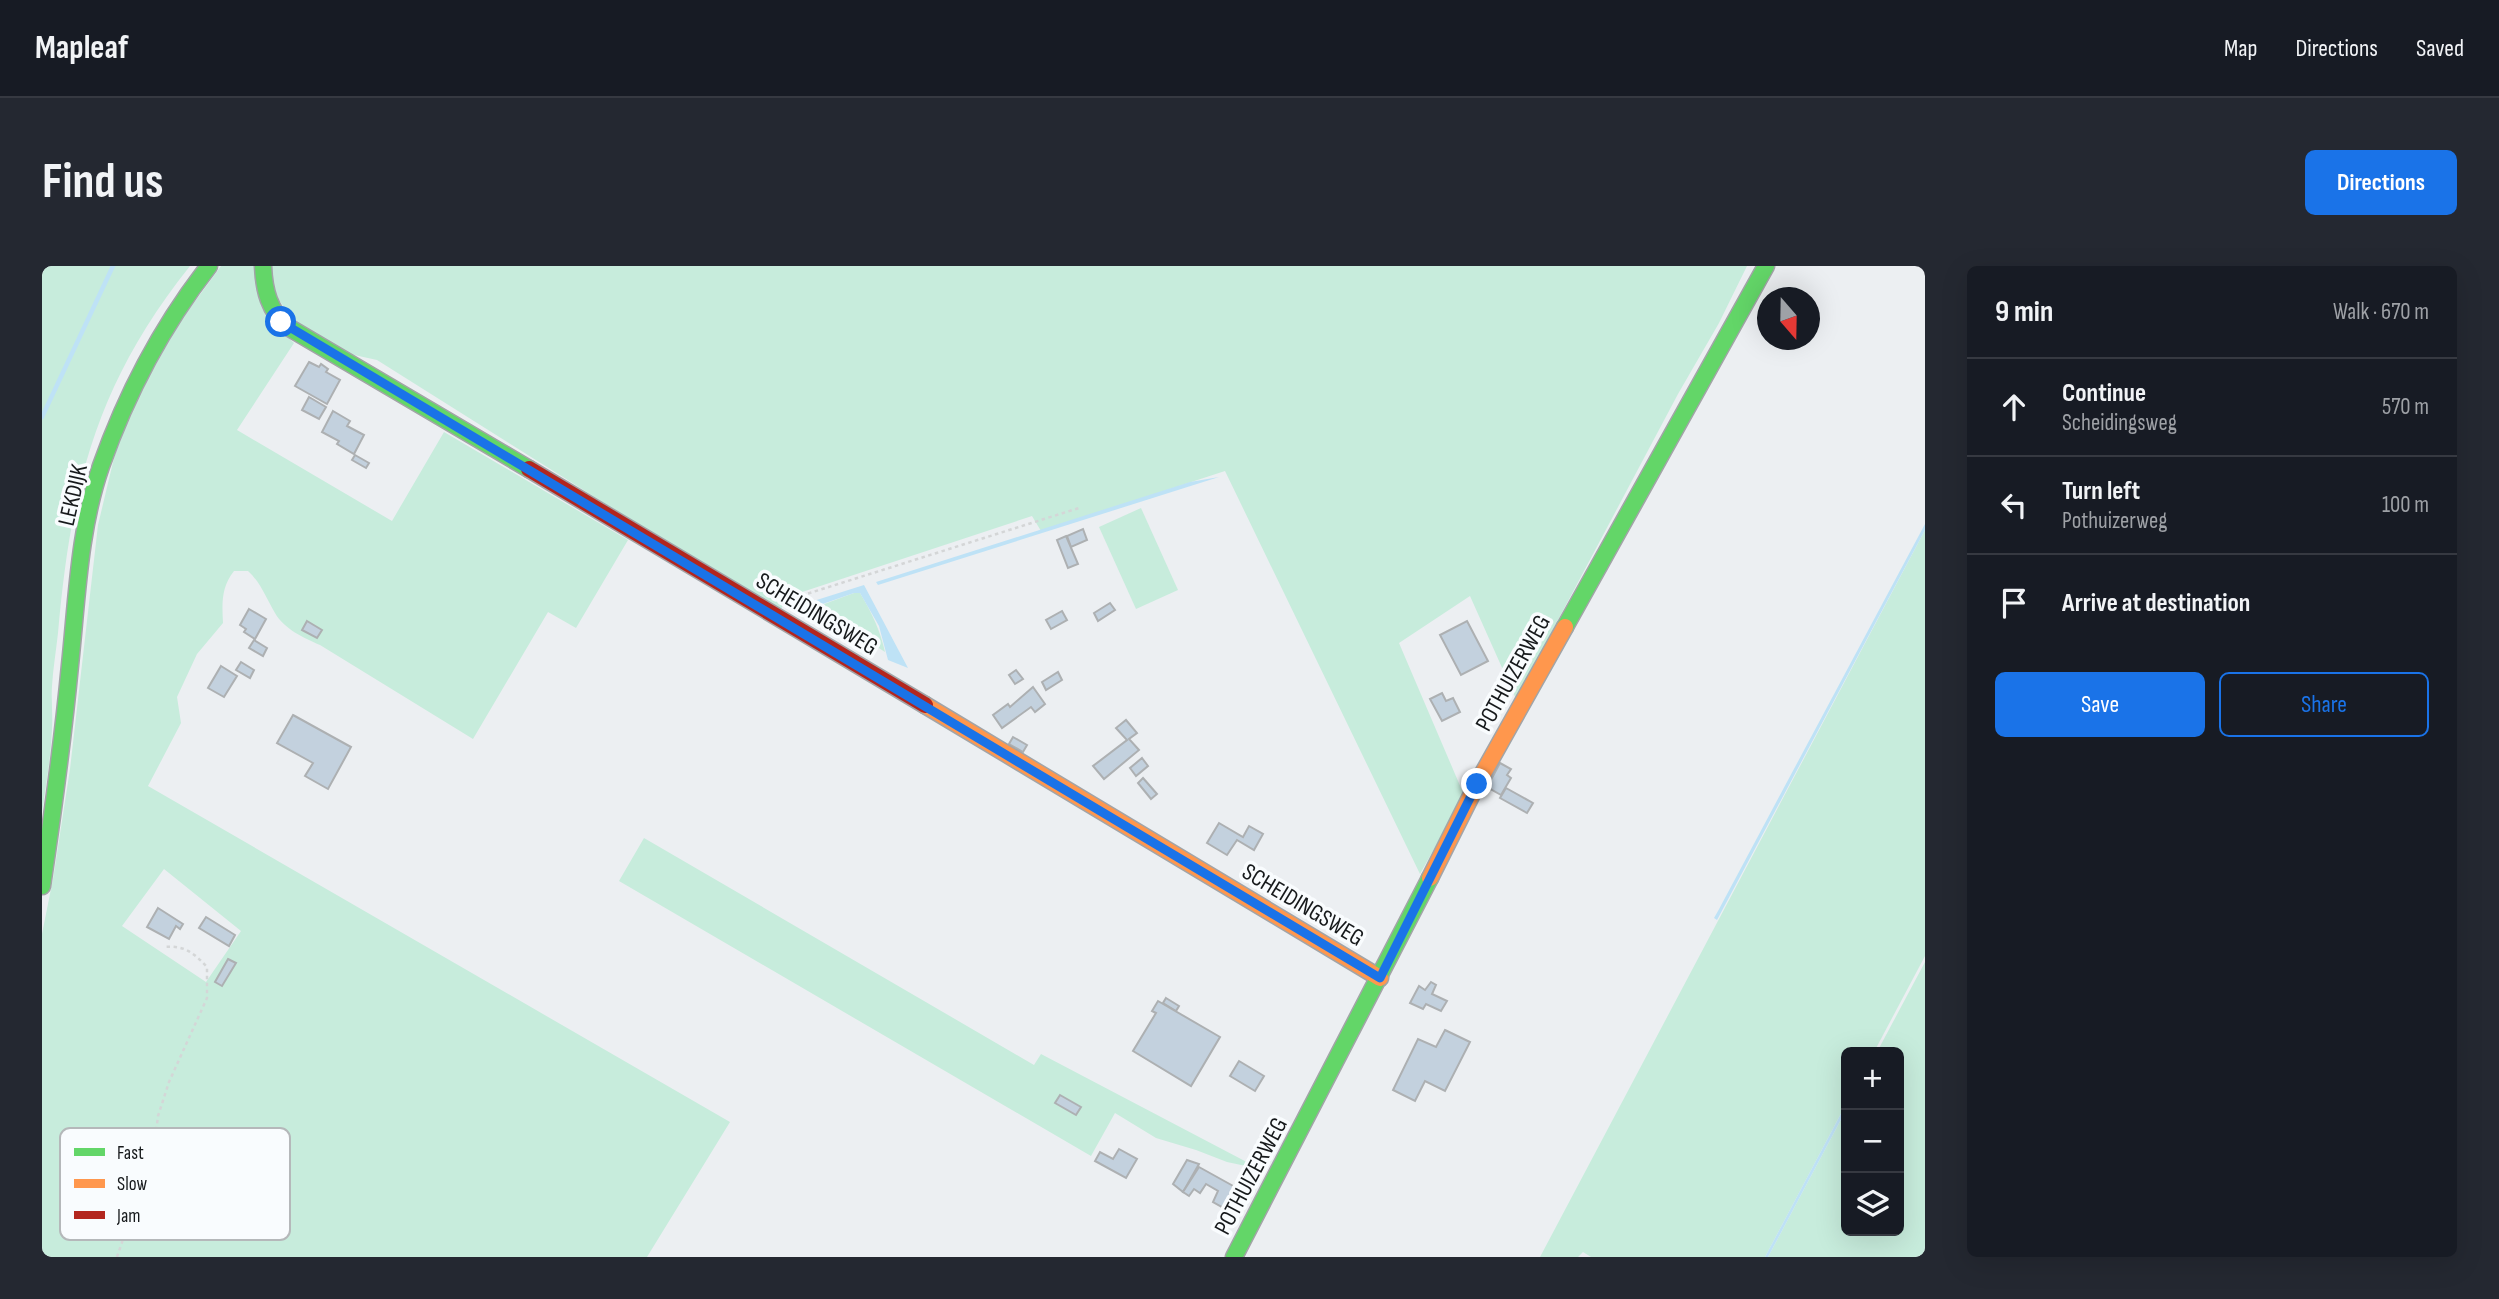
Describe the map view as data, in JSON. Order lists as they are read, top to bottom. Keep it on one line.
{"streets":{"street":["LEKDIJK","SCHEIDINGSWEG","POTHUIZERWEG"]},"crossings":[["SCHEIDINGSWEG","POTHUIZERWEG"]],"legend":["Fast","Slow","Jam"],"north":"bottom","page":{"header":"Mapleaf","nav":["Map","Directions","Saved"],"buttons":["Directions",["Save","Share"]],"title":"Find us","heading":["9 min","Walk · 670 m"],"list":[["Continue","Scheidingsweg","570 m"],["Turn left","Pothuizerweg","100 m"],"Arrive at destination"],"map_buttons":["+","−"]}}
